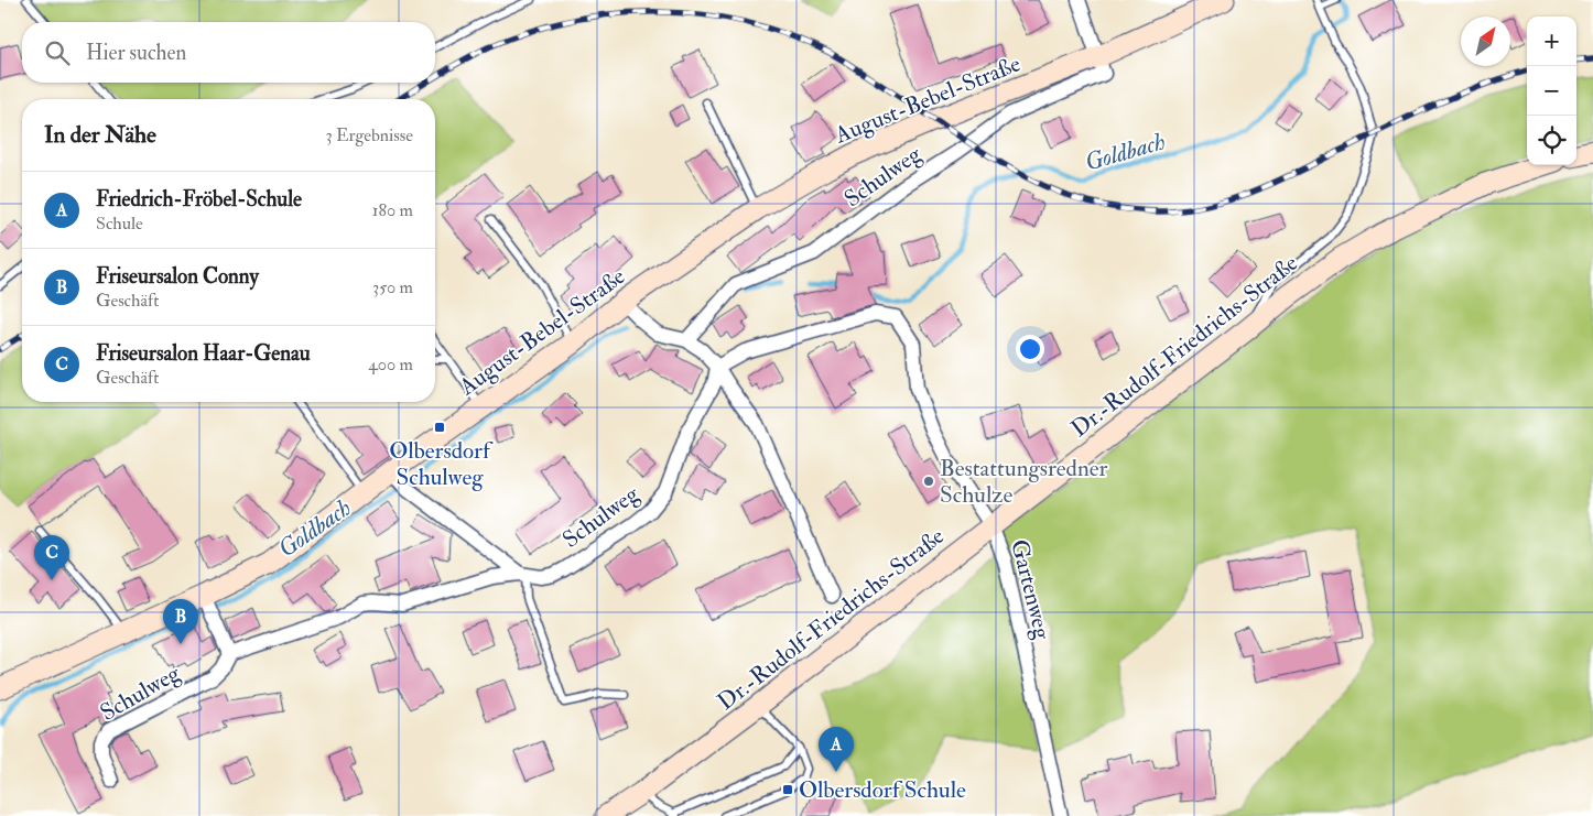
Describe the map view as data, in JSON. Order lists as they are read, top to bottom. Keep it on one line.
{"streets":{"street":["August-Bebel-Straße","Schulweg","Dr.-Rudolf-Friedrichs-Straße","Gartenweg"]},"crossings":[["August-Bebel-Straße","Schulweg"],["Schulweg","Gartenweg"],["Dr.-Rudolf-Friedrichs-Straße","Gartenweg"]],"water":["Goldbach"],"places":{"transit":["Olbersdorf Schulweg","Olbersdorf Schule"],"other":["Bestattungsredner Schulze"]},"north":"top right","page":{"map_buttons":["+","−"],"search":"Hier suchen","heading":["In der Nähe","3 Ergebnisse"],"list":[{"mark":"A","name":"Friedrich-Fröbel-Schule","note":"Schule","value":"180 m"},{"mark":"B","name":"Friseursalon Conny","note":"Geschäft","value":"350 m"},{"mark":"C","name":"Friseursalon Haar-Genau","note":"Geschäft","value":"400 m"}],"pins":["C","B","A"]}}
